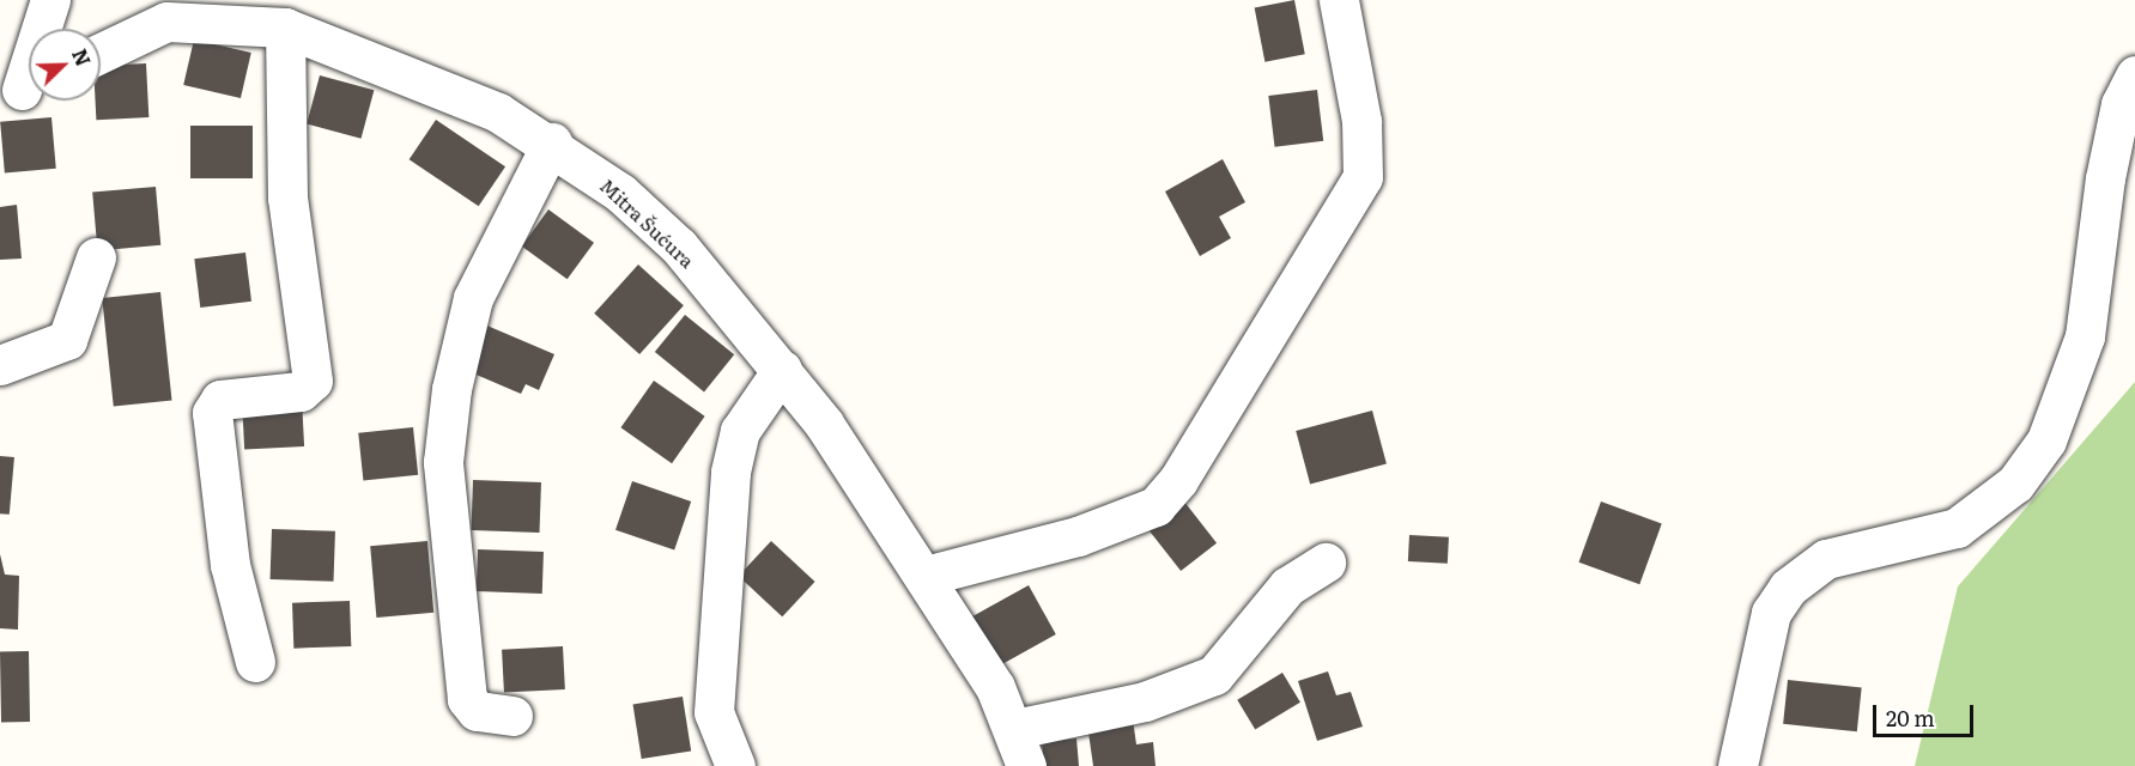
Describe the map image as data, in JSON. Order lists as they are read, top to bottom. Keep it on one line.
{"streets":{"street":["Mitra Šućura"]},"scale_bar":"20 m","north":"top right"}
